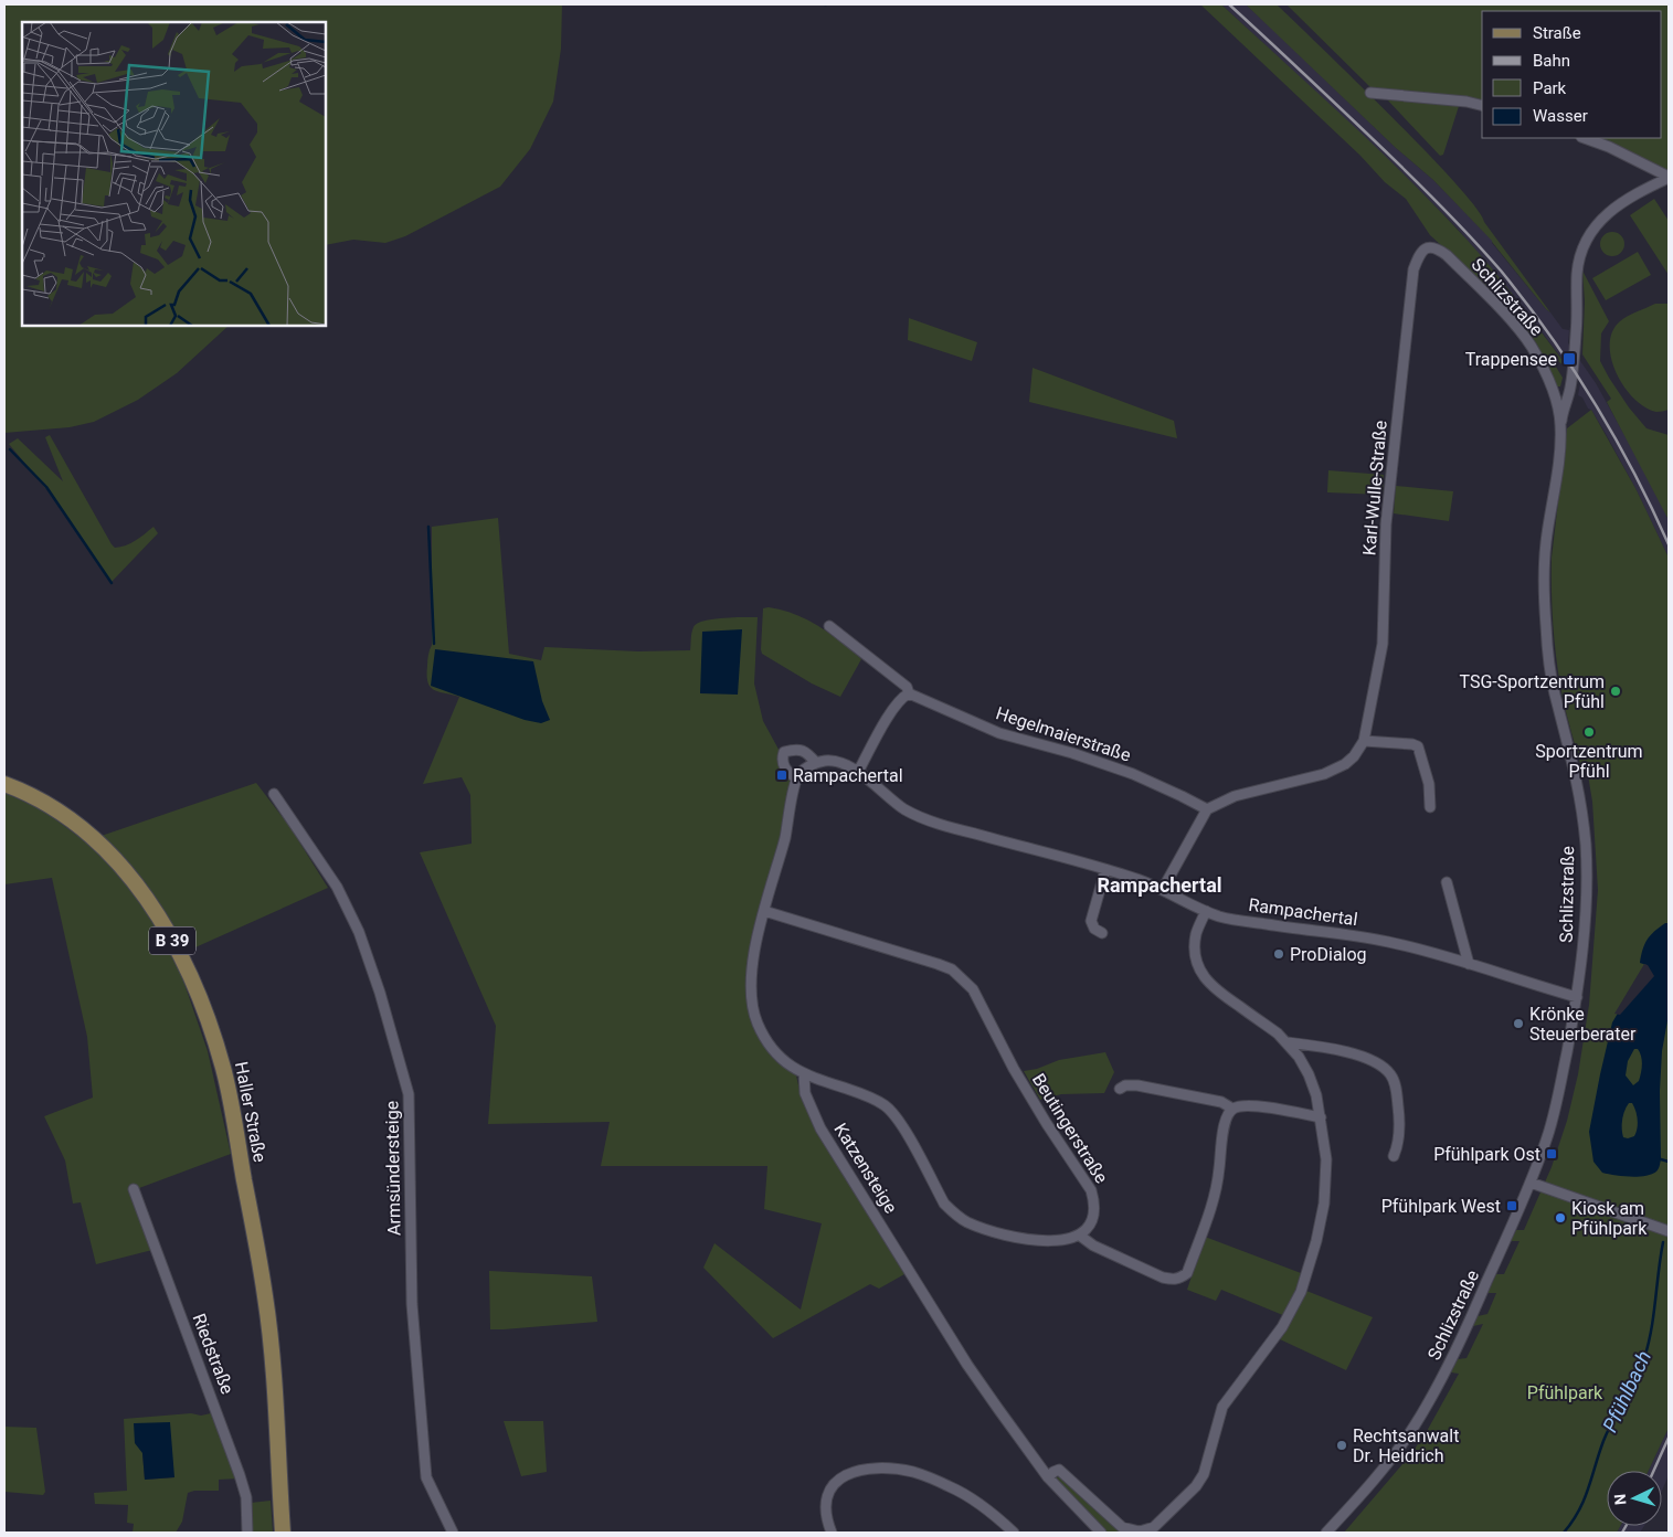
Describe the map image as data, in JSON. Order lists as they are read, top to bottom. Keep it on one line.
{"streets":{"main road":["B 39","Haller Straße"],"street":["Schlizstraße","Karl-Wulle-Straße","Hegelmaierstraße","Rampachertal","Beutingerstraße","Armsündersteige","Katzensteige","Riedstraße"]},"crossings":[["Schlizstraße","Karl-Wulle-Straße"],["Schlizstraße","Rampachertal"],["Karl-Wulle-Straße","Hegelmaierstraße"]],"districts":["Rampachertal"],"water":["Pfühlbach"],"parks":["Pfühlpark"],"places":{"transit":["Trappensee","Rampachertal","Pfühlpark Ost","Pfühlpark West"],"other":["TSG-Sportzentrum Pfühl","Sportzentrum Pfühl","ProDialog","Krönke Steuerberater","Kiosk am Pfühlpark","Rechtsanwalt Dr. Heidrich"]},"legend":["Straße","Bahn","Park","Wasser"],"north":"left"}
